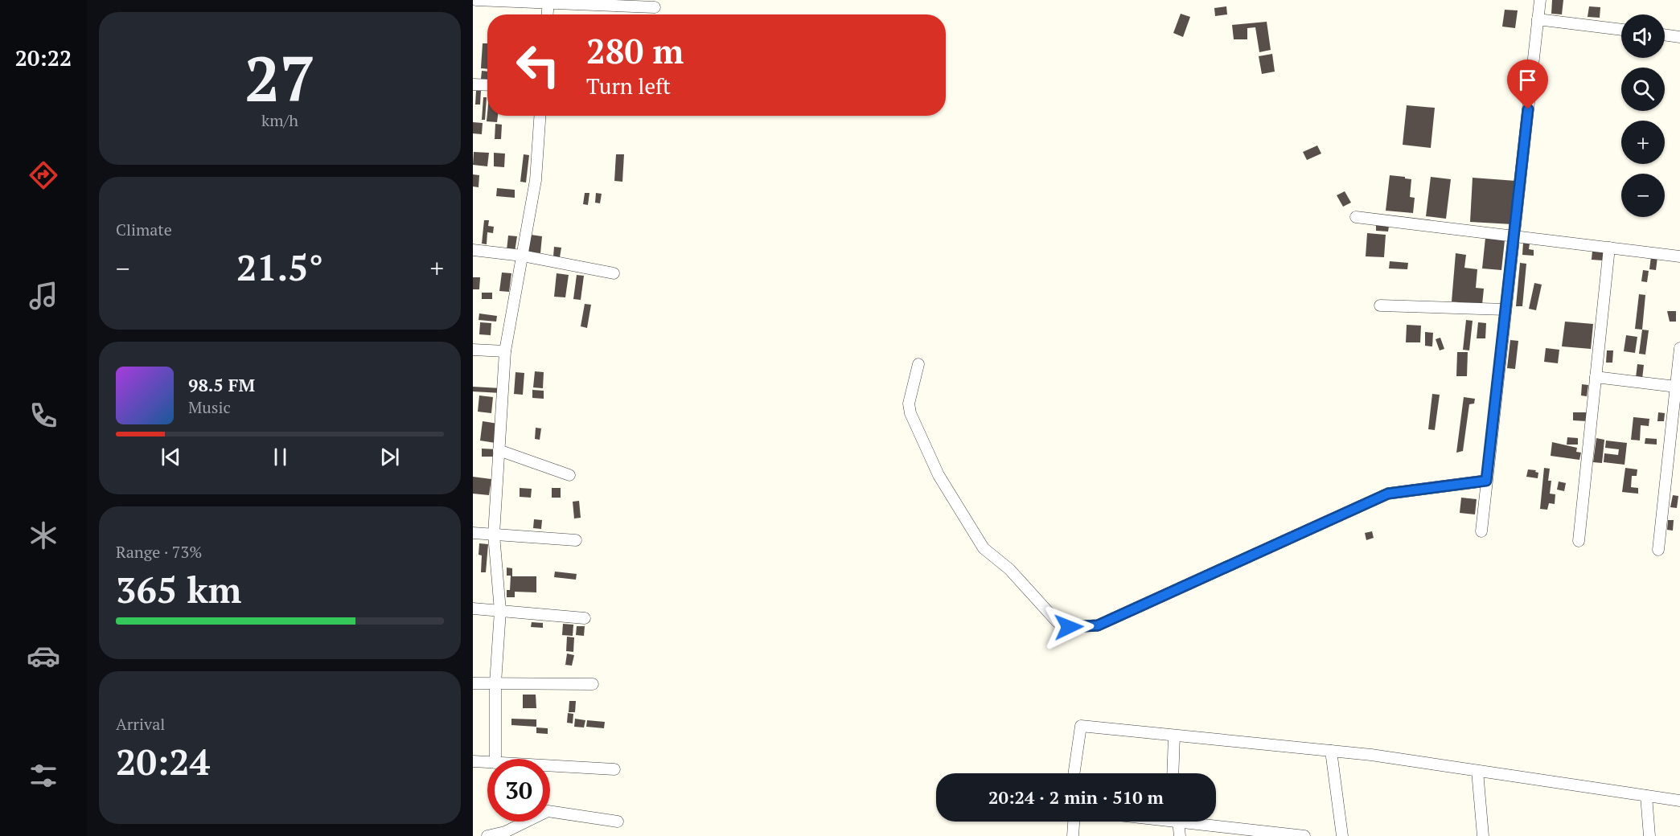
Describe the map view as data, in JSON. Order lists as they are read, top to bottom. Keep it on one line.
{"page":{"tabs":"20:22","tile":[["27","km/h"],"Climate",["Range · 73%","365 km"],["Arrival","20:24"]],"map_buttons":["+","−"],"turn":["280 m","Turn left"],"heat":["−","21.5°","+"],"song":["98.5 FM","Music"],"limit":"30","trip":"20:24 · 2 min · 510 m"}}
